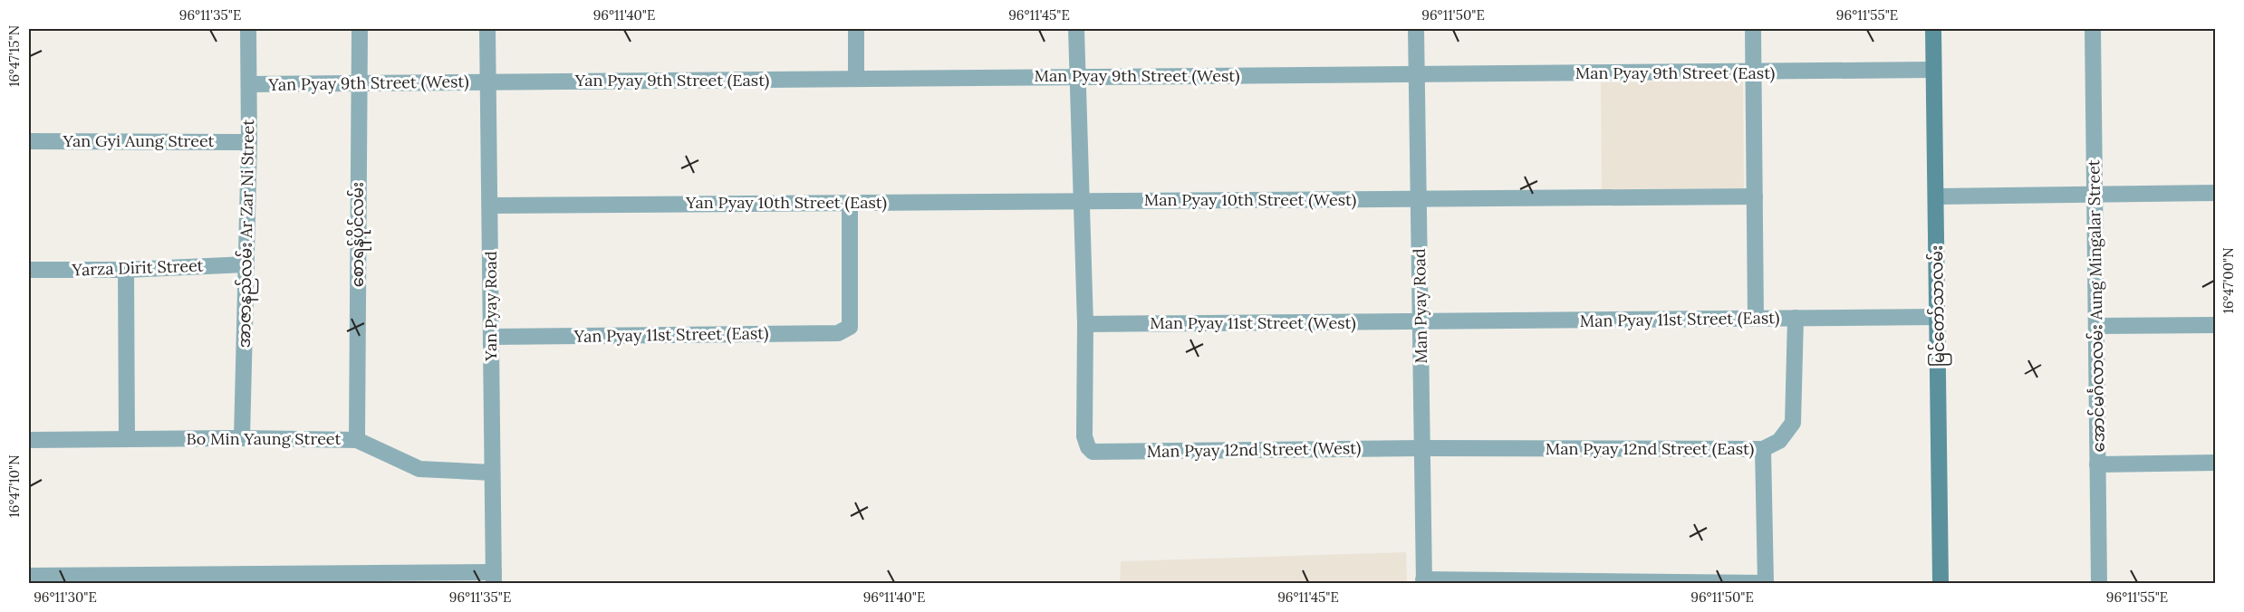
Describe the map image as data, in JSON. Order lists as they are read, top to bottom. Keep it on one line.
{"streets":{"main road":["မြင်တော်သာလမ်း"],"street":["Man Pyay 9th Street (East)","Man Pyay 9th Street (West)","Yan Pyay 9th Street (East)","Yan Pyay 9th Street (West)","Yan Gyi Aung Street","Man Pyay 10th Street (West)","Yan Pyay 10th Street (East)","အာဇာနည်လမ်း Ar Zar Ni Street","စောရန်ပိုင်လမ်း","Yarza Dirit Street","Yan Pyay Road","Man Pyay Road","အောင်မင်္ဂလာလမ်း Aung Mingalar Street","Man Pyay 11st Street (East)","Man Pyay 11st Street (West)","Yan Pyay 11st Street (East)","Bo Min Yaung Street","Man Pyay 12nd Street (East)","Man Pyay 12nd Street (West)"]},"crossings":[["Man Pyay 9th Street (East)","Man Pyay 9th Street (West)"],["Man Pyay 9th Street (East)","Man Pyay Road"],["Man Pyay 9th Street (East)","မြင်တော်သာလမ်း"],["Man Pyay 9th Street (West)","Yan Pyay 9th Street (East)"],["Man Pyay 9th Street (West)","Man Pyay Road"],["Yan Pyay 9th Street (East)","Yan Pyay 9th Street (West)"],["Yan Pyay 9th Street (East)","Yan Pyay Road"],["Yan Pyay 9th Street (West)","အာဇာနည်လမ်း Ar Zar Ni Street"],["Yan Pyay 9th Street (West)","စောရန်ပိုင်လမ်း"],["Yan Pyay 9th Street (West)","Yan Pyay Road"],["Yan Gyi Aung Street","အာဇာနည်လမ်း Ar Zar Ni Street"],["Man Pyay 10th Street (West)","Yan Pyay 10th Street (East)"],["Man Pyay 10th Street (West)","Man Pyay Road"],["Yan Pyay 10th Street (East)","Yan Pyay Road"],["Yan Pyay 10th Street (East)","Yan Pyay 11st Street (East)"],["အာဇာနည်လမ်း Ar Zar Ni Street","Yarza Dirit Street"],["အာဇာနည်လမ်း Ar Zar Ni Street","Bo Min Yaung Street"],["စောရန်ပိုင်လမ်း","Bo Min Yaung Street"],["Yan Pyay Road","Yan Pyay 11st Street (East)"],["Yan Pyay Road","Bo Min Yaung Street"],["Man Pyay Road","Man Pyay 11st Street (East)"],["Man Pyay Road","Man Pyay 11st Street (West)"],["Man Pyay Road","Man Pyay 12nd Street (East)"],["Man Pyay Road","Man Pyay 12nd Street (West)"],["မြင်တော်သာလမ်း","Man Pyay 11st Street (East)"],["Man Pyay 11st Street (East)","Man Pyay 11st Street (West)"],["Man Pyay 11st Street (East)","Man Pyay 12nd Street (East)"],["Man Pyay 11st Street (West)","Man Pyay 12nd Street (West)"],["Man Pyay 12nd Street (East)","Man Pyay 12nd Street (West)"]],"coordinates":["96°11'35\"E","96°11'40\"E","96°11'45\"E","96°11'50\"E","96°11'55\"E","16°47'15\"N","16°47'00\"N","16°47'10\"N","96°11'30\"E"]}
